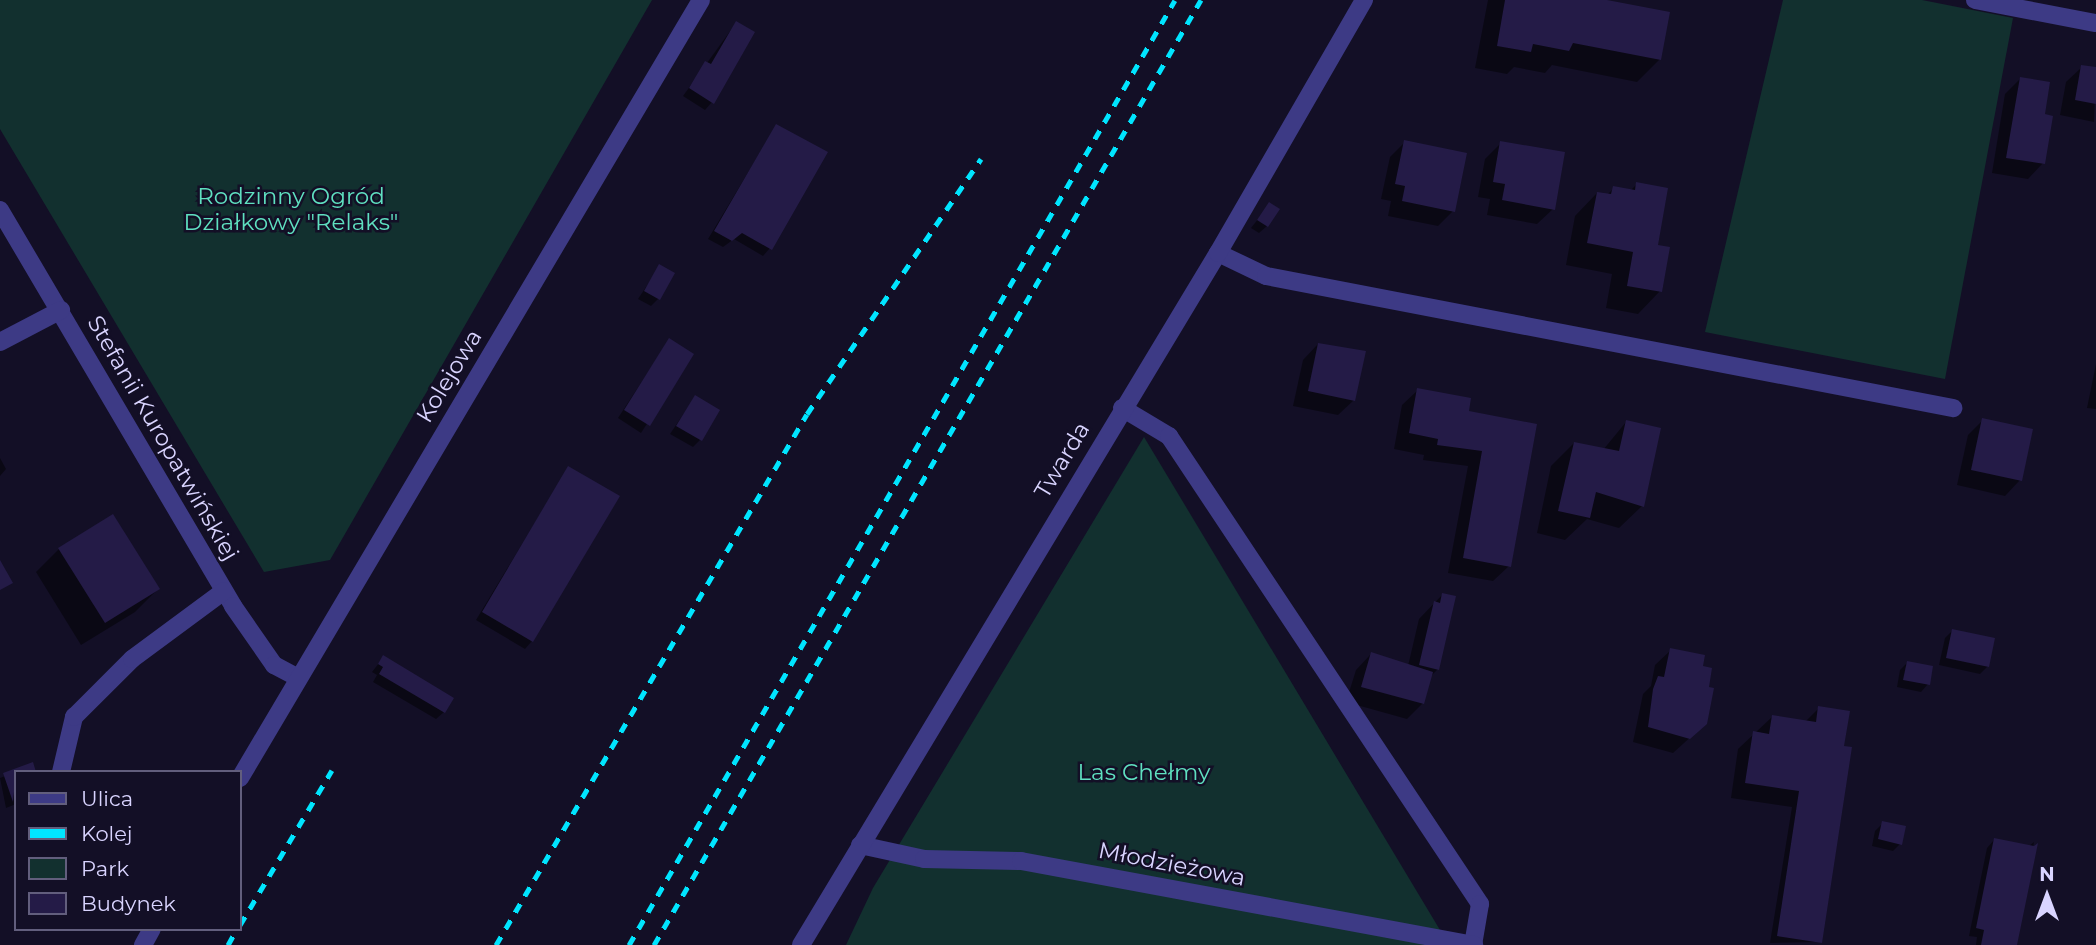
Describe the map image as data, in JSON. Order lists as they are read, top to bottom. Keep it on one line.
{"streets":{"street":["Kolejowa","Stefanii Kuropatwińskiej","Twarda","Młodzieżowa"]},"crossings":[["Kolejowa","Stefanii Kuropatwińskiej"],["Twarda","Młodzieżowa"]],"parks":["Rodzinny Ogród Działkowy \"Relaks\"","Las Chełmy"],"legend":["Ulica","Kolej","Park","Budynek"],"north":"top"}
